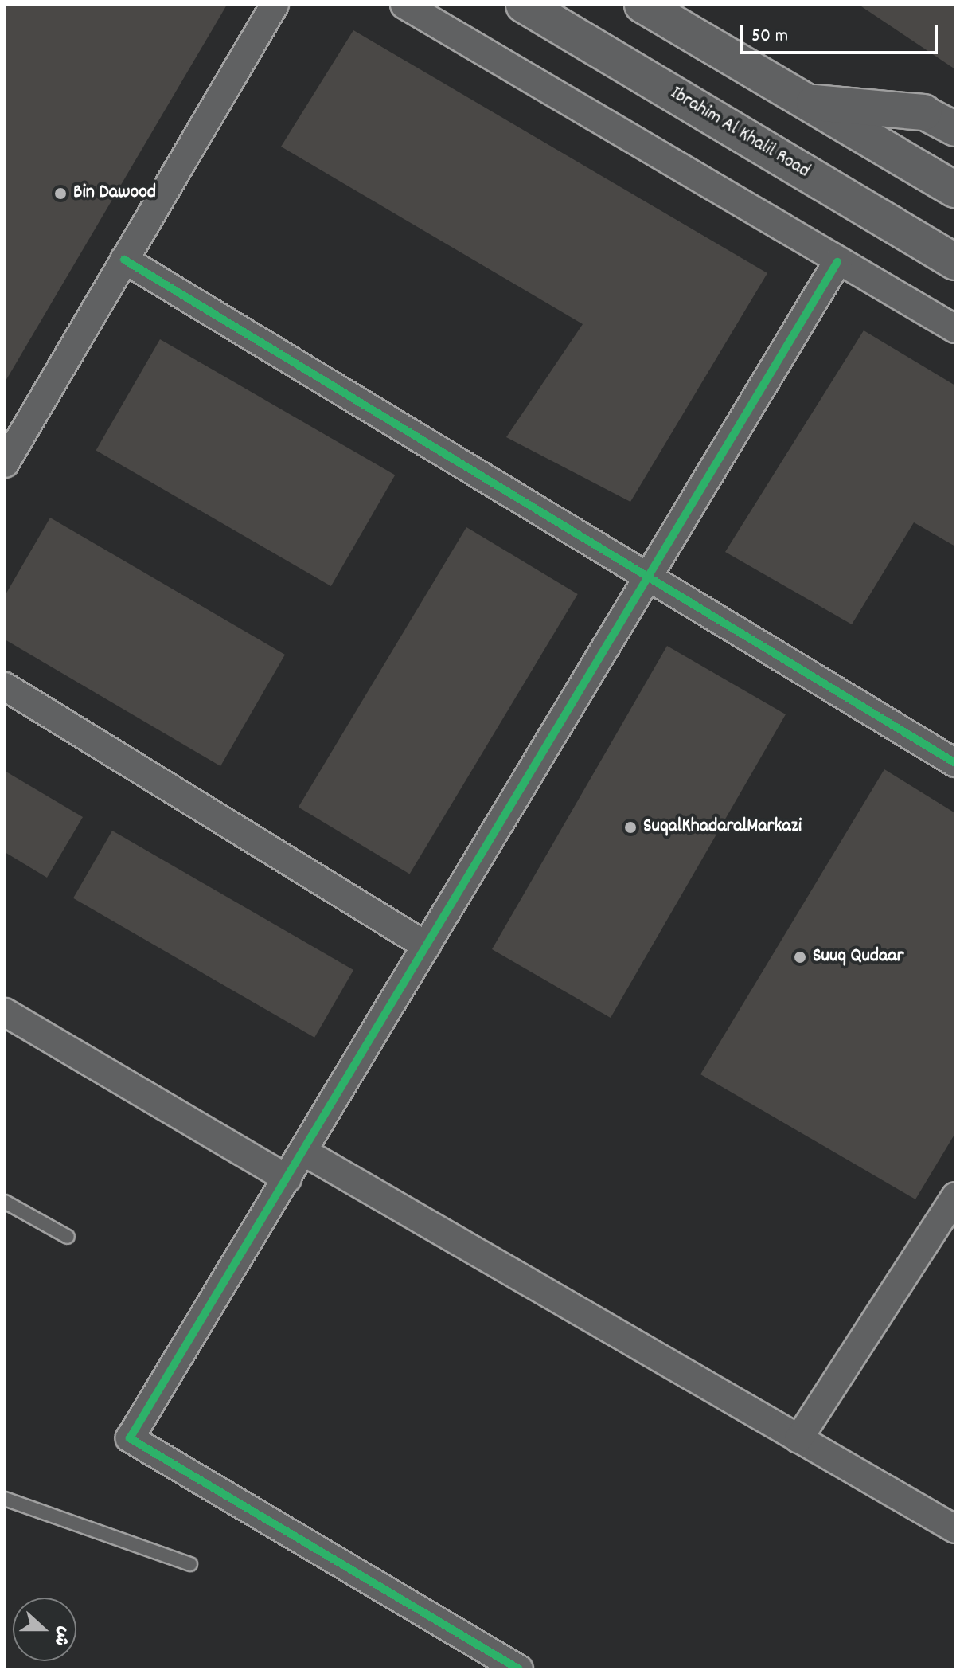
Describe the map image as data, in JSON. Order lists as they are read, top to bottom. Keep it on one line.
{"streets":{"highway":["Ibrahim Al Khalil Road"]},"places":["Bin Dawood","SuqalKhadaralMarkazi","Suuq Qudaar"],"scale_bar":"50 m","north":"right"}
